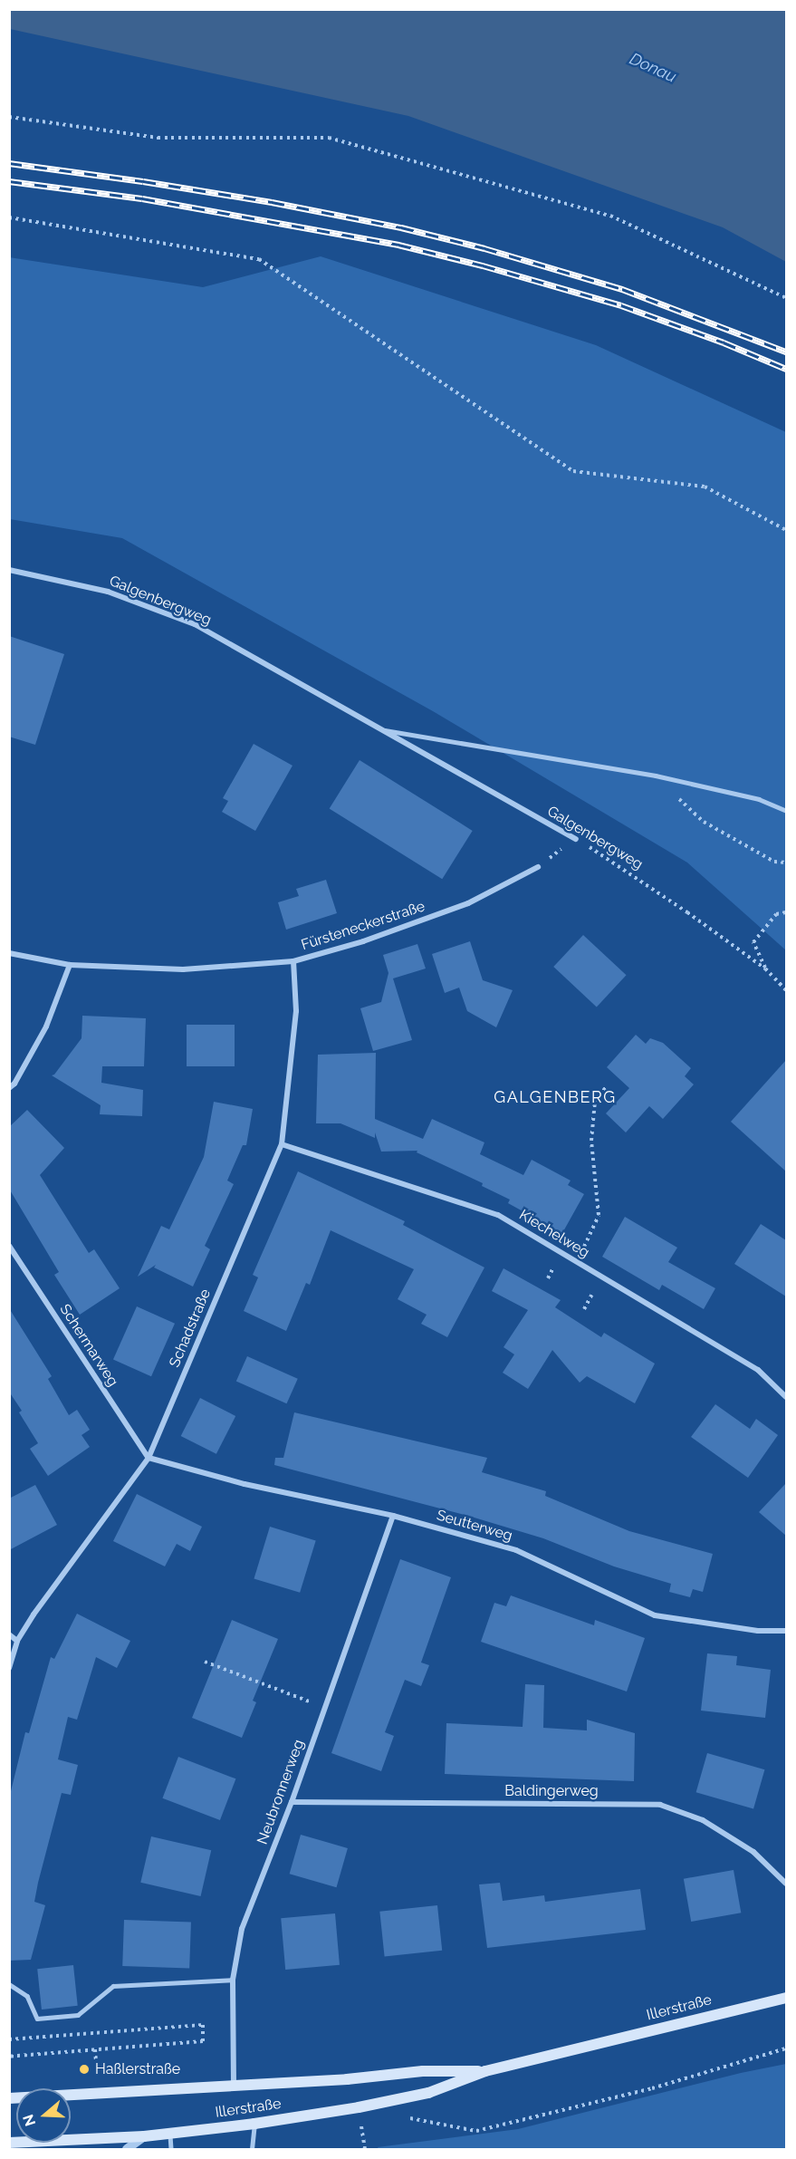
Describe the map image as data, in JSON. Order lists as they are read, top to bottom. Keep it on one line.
{"streets":{"main road":["Illerstraße"],"street":["Galgenbergweg","Fürsteneckerstraße","Kiechelweg","Schadstraße","Schermarweg","Seutterweg","Baldingerweg","Neubronnerweg"]},"crossings":[["Fürsteneckerstraße","Schadstraße"],["Kiechelweg","Schadstraße"],["Schadstraße","Schermarweg"],["Schadstraße","Seutterweg"],["Schermarweg","Seutterweg"],["Seutterweg","Neubronnerweg"],["Baldingerweg","Neubronnerweg"],["Neubronnerweg","Illerstraße"]],"districts":["GALGENBERG"],"water":["Donau"],"places":["Haßlerstraße"],"north":"left"}
